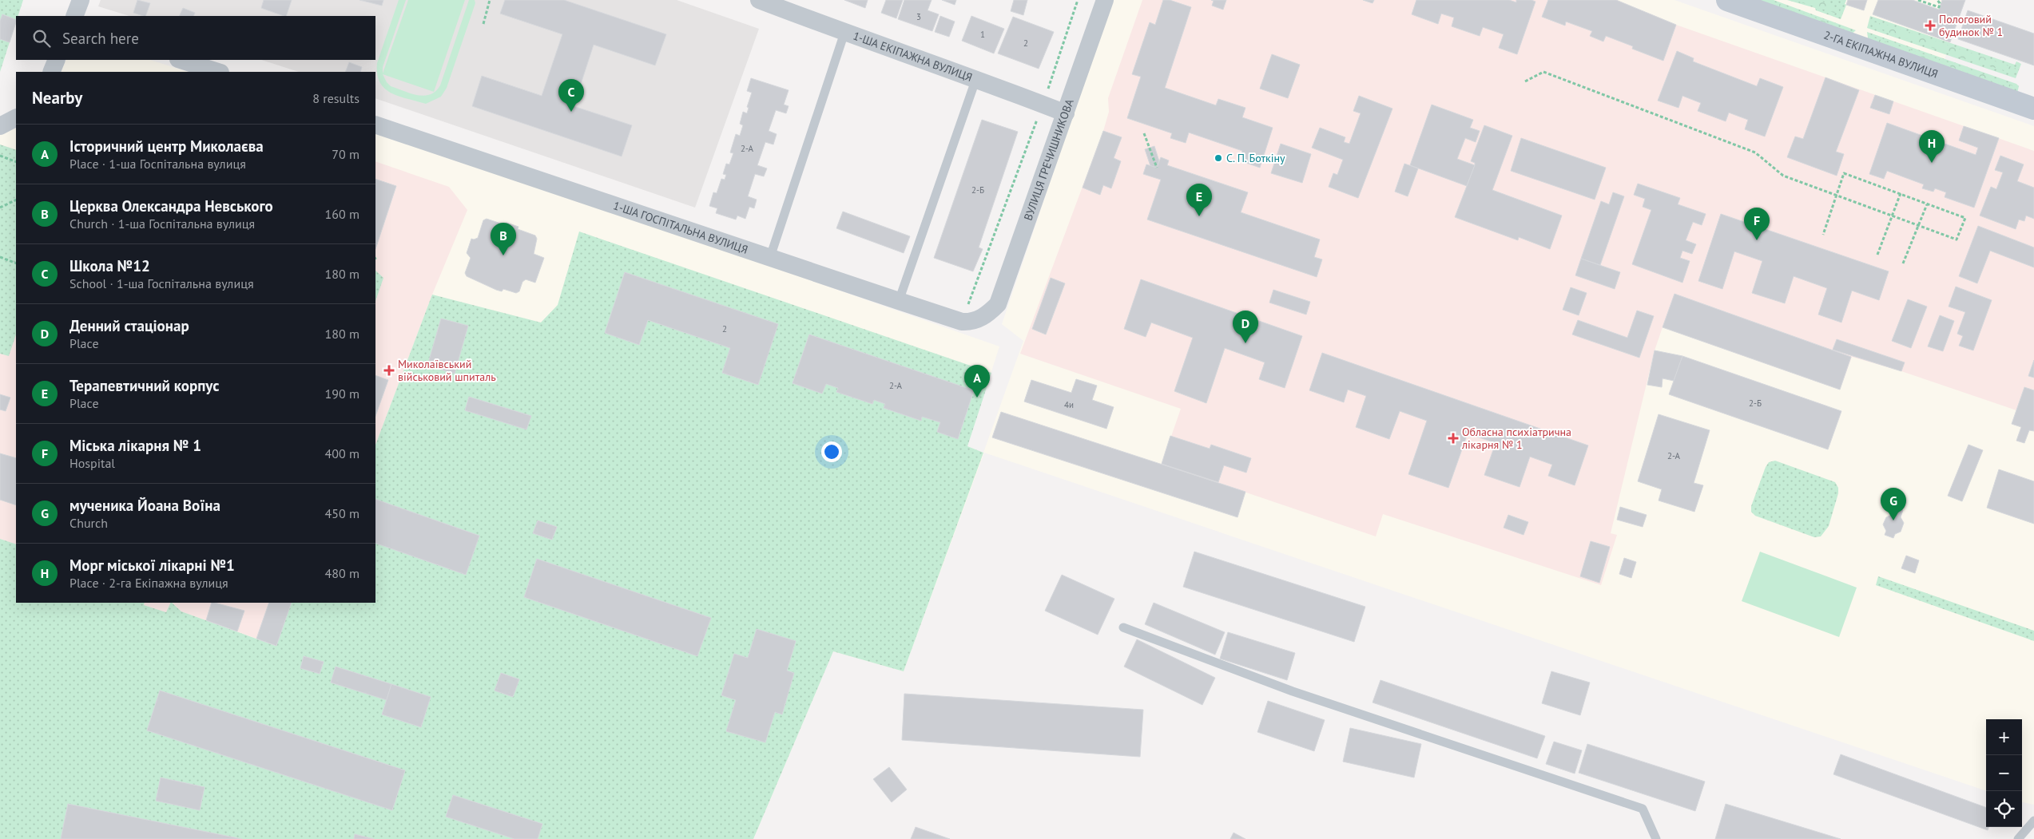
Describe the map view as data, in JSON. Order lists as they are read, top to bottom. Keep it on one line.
{"streets":{"main road":["2-ГА ЕКІПАЖНА ВУЛИЦЯ"],"street":["1-ША ЕКІПАЖНА ВУЛИЦЯ","ВУЛИЦЯ ГРЕЧИШНИКОВА","1-ША ГОСПІТАЛЬНА ВУЛИЦЯ"]},"crossings":[["1-ША ЕКІПАЖНА ВУЛИЦЯ","ВУЛИЦЯ ГРЕЧИШНИКОВА"],["ВУЛИЦЯ ГРЕЧИШНИКОВА","1-ША ГОСПІТАЛЬНА ВУЛИЦЯ"]],"places":{"health":["Пологовий будинок № 1","Миколаївський військовий шпиталь","Обласна психіатрична лікарня № 1"],"other":["С. П. Боткіну"]},"house_numbers":["3","1","2","2-А","2-Б","2","2-А","2-Б","4и","2-А"],"page":{"search":"Search here","heading":["Nearby","8 results"],"pins":["C","H","E","F","B","D","A","G"],"list":[{"mark":"A","name":"Історичний центр Миколаєва","note":"Place · 1-ша Госпітальна вулиця","value":"70 m"},{"mark":"B","name":"Церква Олександра Невського","note":"Church · 1-ша Госпітальна вулиця","value":"160 m"},{"mark":"C","name":"Школа №12","note":"School · 1-ша Госпітальна вулиця","value":"180 m"},{"mark":"D","name":"Денний стаціонар","note":"Place","value":"180 m"},{"mark":"E","name":"Терапевтичний корпус","note":"Place","value":"190 m"},{"mark":"F","name":"Міська лікарня № 1","note":"Hospital","value":"400 m"},{"mark":"G","name":"мученика Йоана Воїна","note":"Church","value":"450 m"},{"mark":"H","name":"Морг міської лікарні №1","note":"Place · 2-га Екіпажна вулиця","value":"480 m"}],"map_buttons":["+","−"]}}
